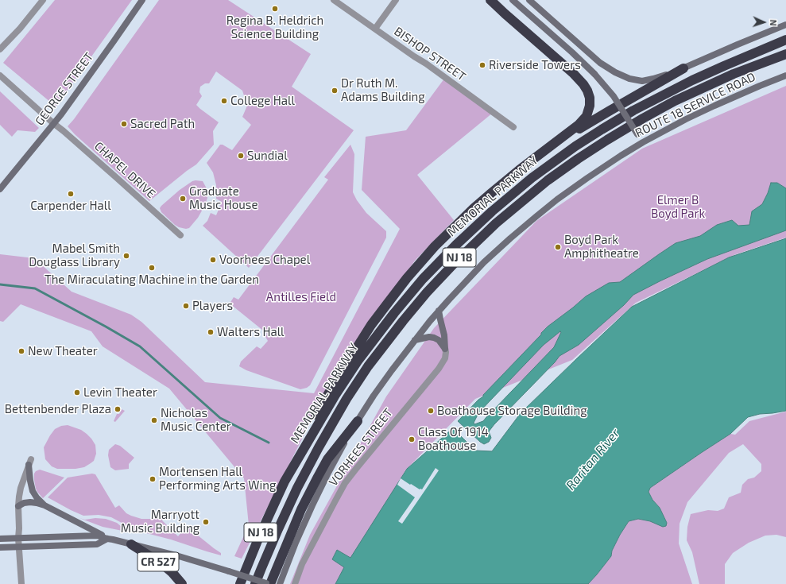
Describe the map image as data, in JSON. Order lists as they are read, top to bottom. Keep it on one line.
{"streets":{"highway":["MEMORIAL PARKWAY","NJ 18","CR 527"],"main road":["GEORGE STREET","ROUTE 18 SERVICE ROAD"],"street":["BISHOP STREET","CHAPEL DRIVE","VORHEES STREET"]},"crossings":[["GEORGE STREET","CHAPEL DRIVE"]],"water":["Raritan River"],"parks":["Elmer B Boyd Park","Antilles Field"],"places":["Regina B. Heldrich Science Building","Riverside Towers","Dr Ruth M. Adams Building","College Hall","Sacred Path","Sundial","Carpender Hall","Graduate Music House","Boyd Park Amphitheatre","Mabel Smith Douglass Library","Voorhees Chapel","The Miraculating Machine in the Garden","Players","Walters Hall","New Theater","Levin Theater","Bettenbender Plaza","Boathouse Storage Building","Nicholas Music Center","Class Of 1914 Boathouse","Mortensen Hall Performing Arts Wing","Marryott Music Building"],"north":"right"}
